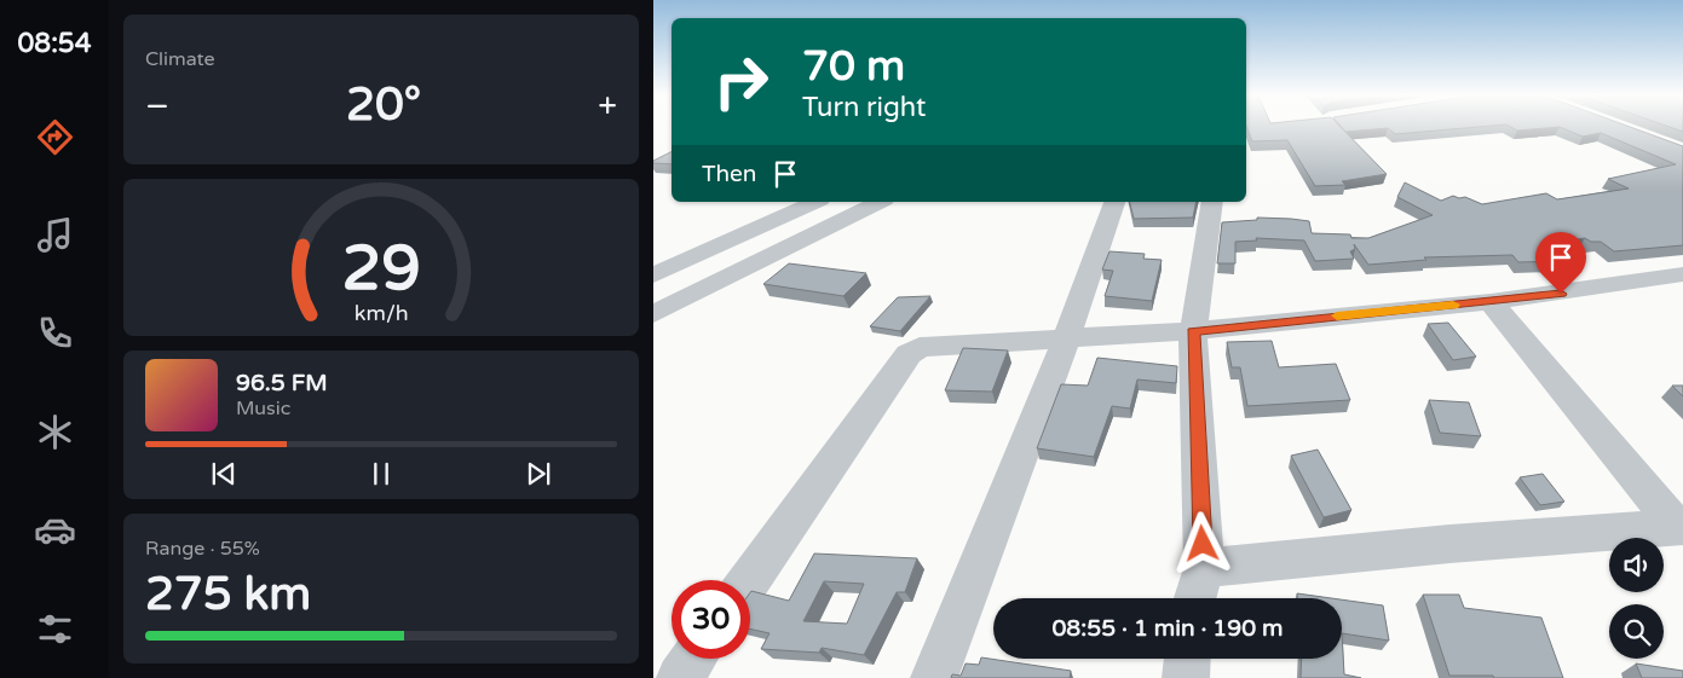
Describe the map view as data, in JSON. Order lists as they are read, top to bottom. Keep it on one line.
{"page":{"tabs":"08:54","tile":["Climate",["Range · 55%","275 km"]],"turn":["70 m","Turn right"],"heat":["−","20°","+"],"then":"Then","song":["96.5 FM","Music"],"limit":"30","trip":"08:55 · 1 min · 190 m","gauge":["29","km/h"]}}
